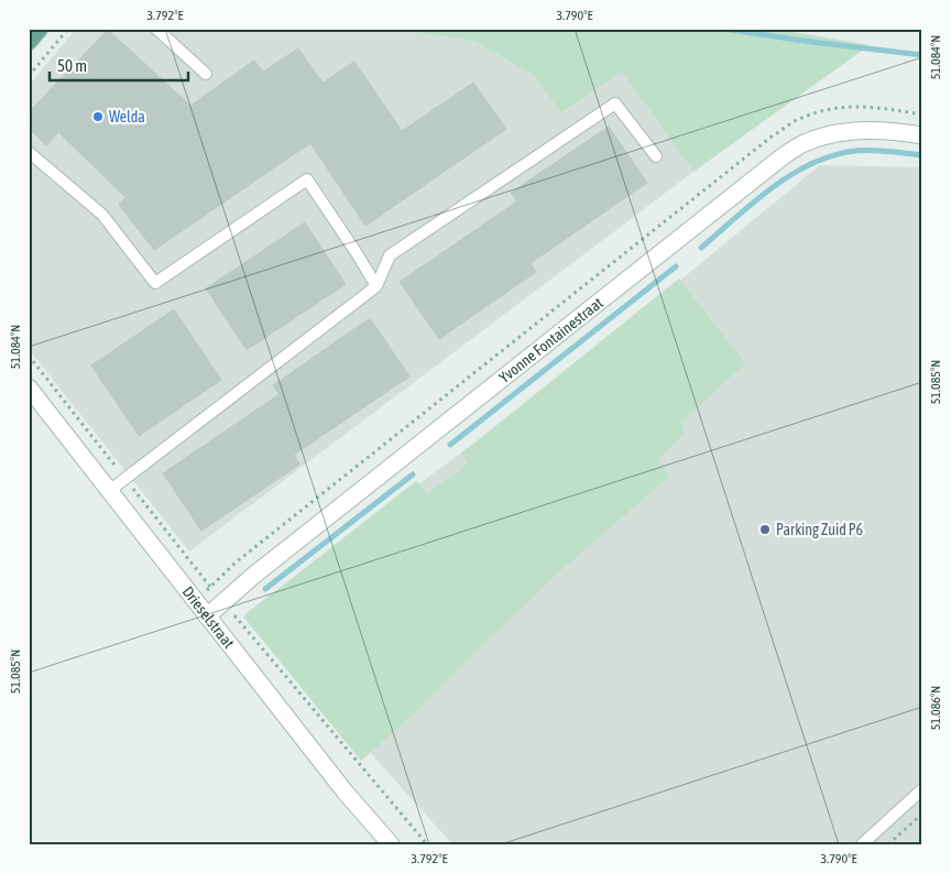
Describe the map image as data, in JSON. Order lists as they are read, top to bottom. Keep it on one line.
{"streets":{"street":["Yvonne Fontainestraat","Drieselstraat"]},"crossings":[["Yvonne Fontainestraat","Drieselstraat"]],"places":["Welda","Parking Zuid P6"],"scale_bar":"50 m","coordinates":["3.792°E","3.790°E","51.084°N","51.085°N","51.086°N"]}
